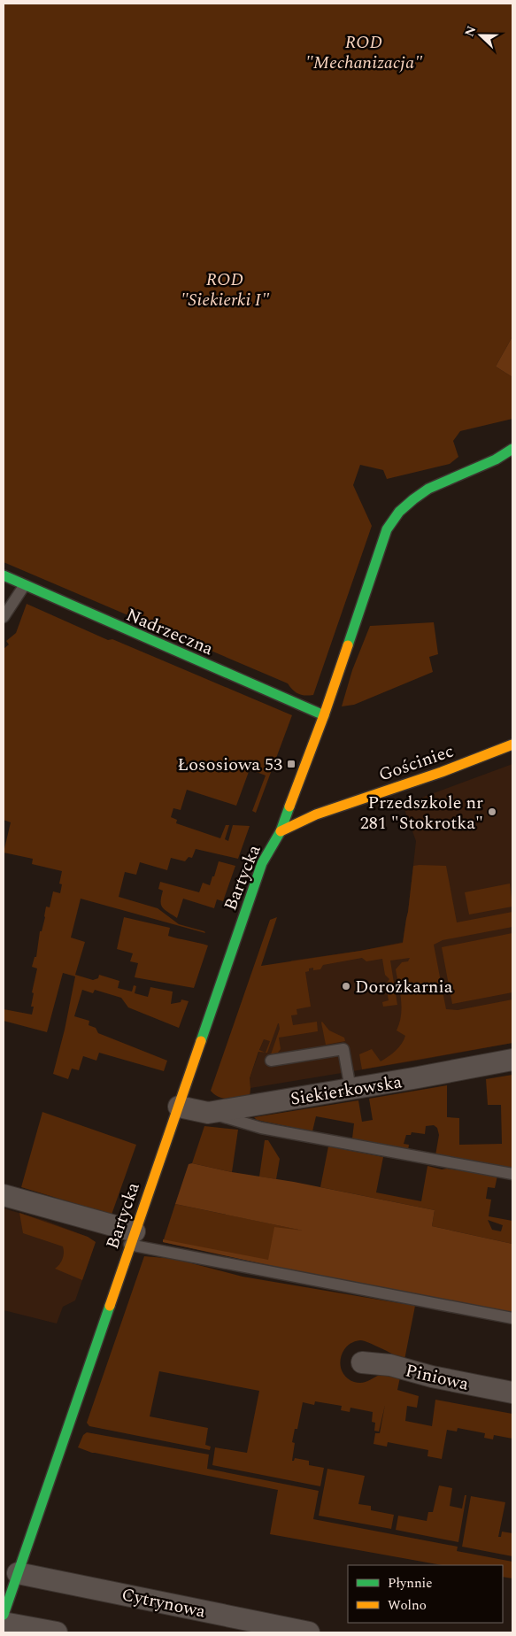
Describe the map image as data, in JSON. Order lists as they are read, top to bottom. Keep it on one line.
{"streets":{"street":["Nadrzeczna","Gościniec","Bartycka","Siekierkowska","Piniowa","Cytrynowa"]},"crossings":[["Gościniec","Bartycka"],["Bartycka","Siekierkowska"],["Bartycka","Cytrynowa"]],"parks":["ROD \"Mechanizacja\"","ROD \"Siekierki I\""],"places":{"transit":["Łososiowa 53"],"other":["Przedszkole nr 281 \"Stokrotka\"","Dorożkarnia"]},"legend":["Płynnie","Wolno"],"north":"left"}
